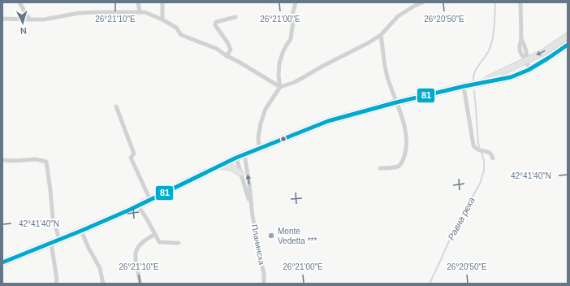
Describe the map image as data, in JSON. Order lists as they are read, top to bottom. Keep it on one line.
{"streets":{"street":["Планинска"]},"water":["Равна река"],"places":["Monte Vedetta ***"],"lines":["transit line 81"],"north":"bottom","coordinates":["26°21'10\"E","26°21'00\"E","26°20'50\"E","42°41'40\"N"]}
